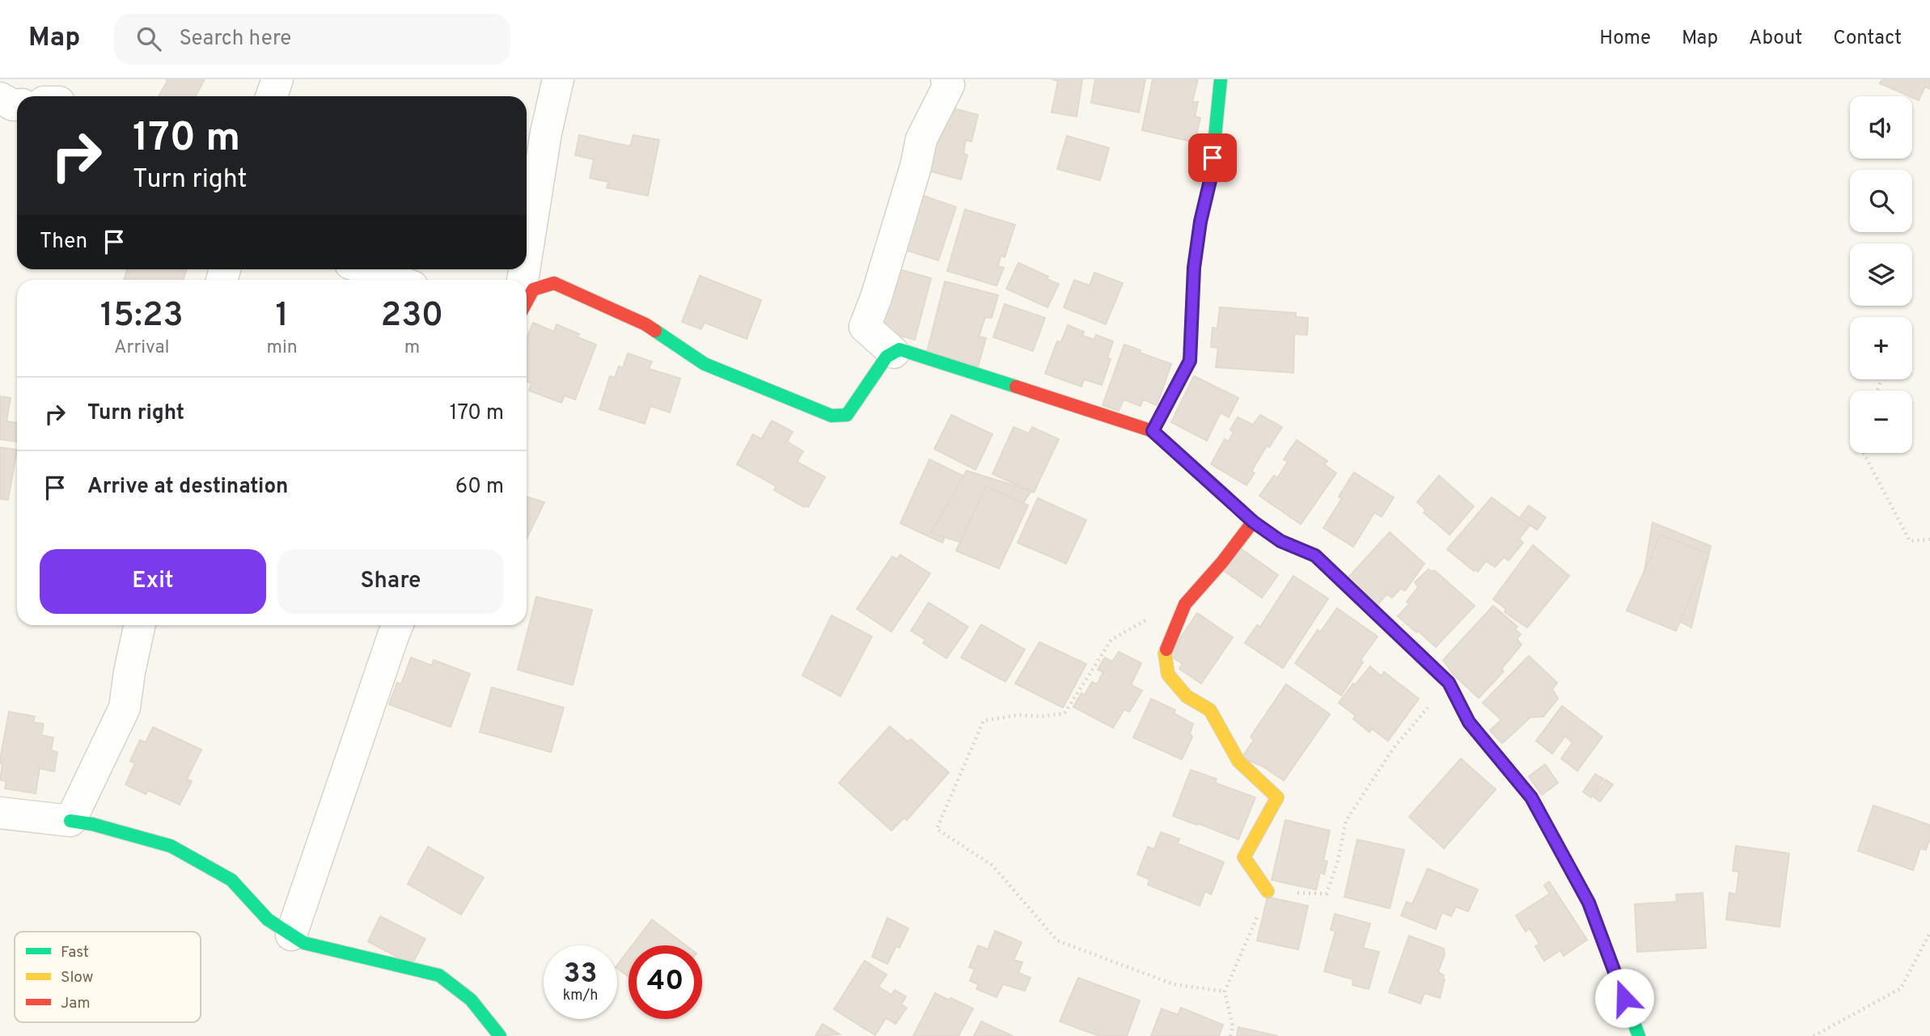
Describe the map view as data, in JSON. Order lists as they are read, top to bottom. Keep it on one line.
{"legend":["Fast","Slow","Jam"],"page":{"header":"Map","search":"Search here","nav":["Home","Map","About","Contact"],"map_buttons":["+","−"],"turn":["170 m","Turn right"],"then":"Then","eta":["15:23","Arrival","1","min","230","m"],"list":[{"name":"Turn right","value":"170 m"},{"name":"Arrive at destination","value":"60 m"}],"buttons":["Exit","Share"],"speed":"33 km/h","limit":"40"}}
